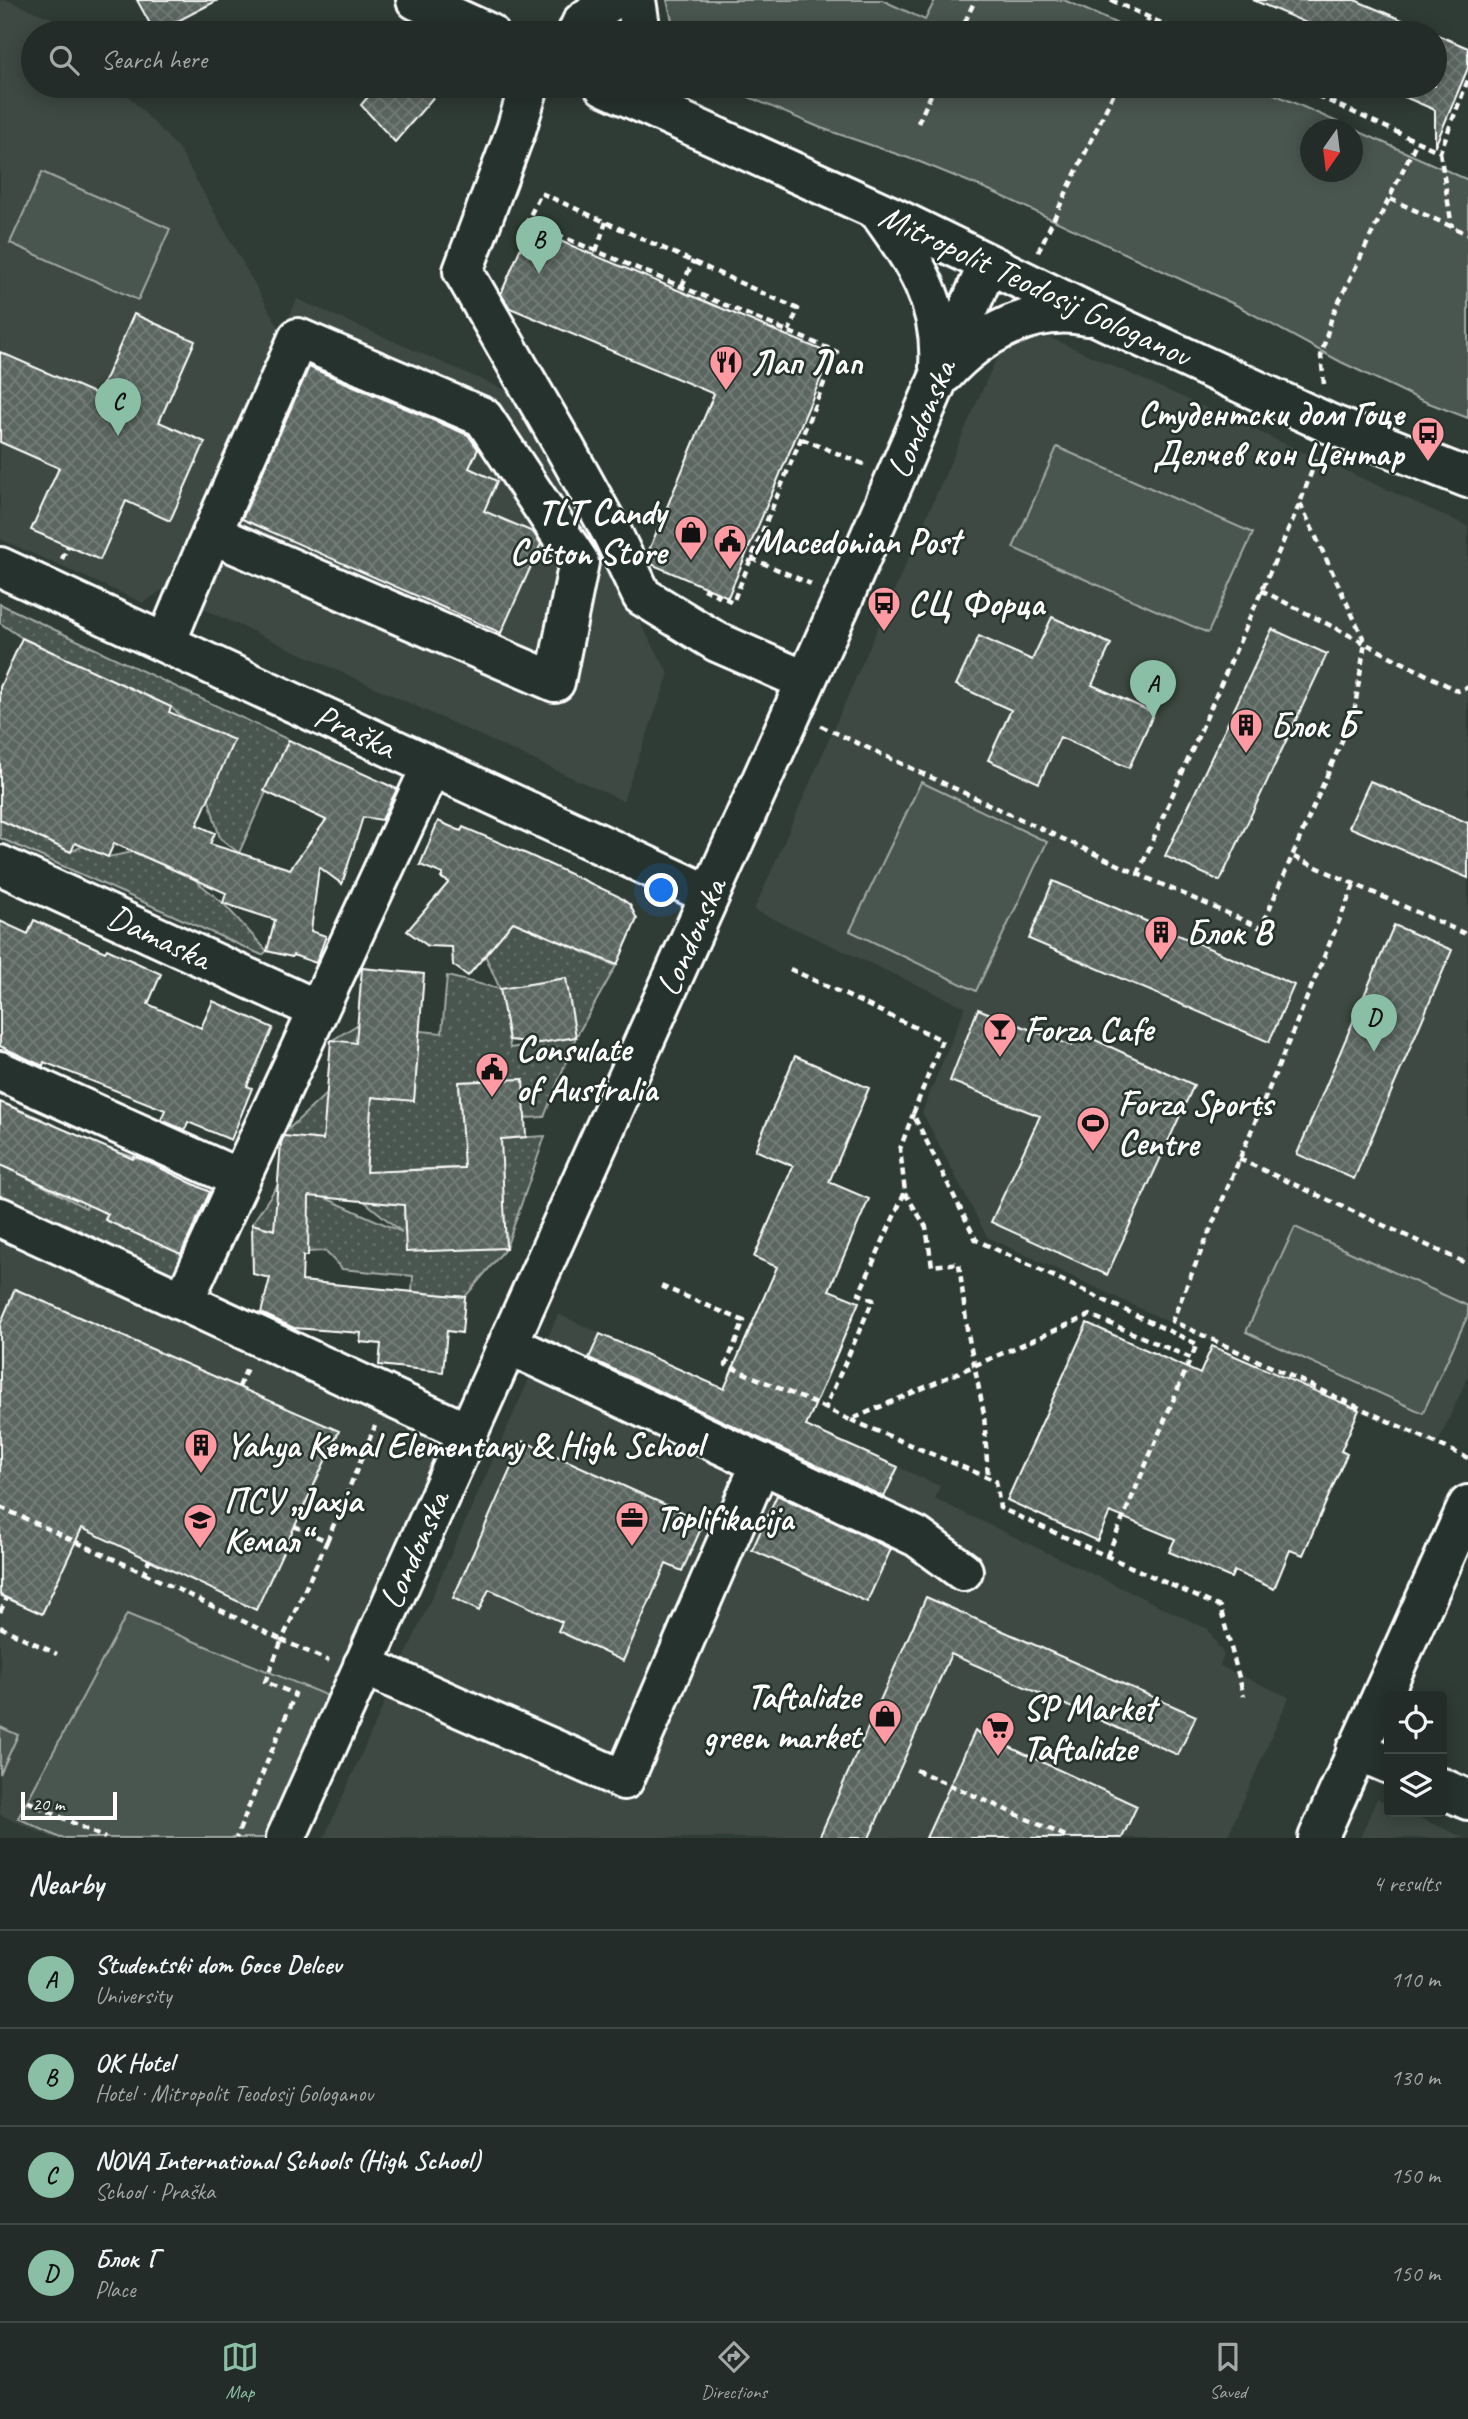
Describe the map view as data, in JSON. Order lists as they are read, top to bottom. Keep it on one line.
{"streets":{"street":["Mitropolit Teodosij Gologanov","Londonska","Praška","Damaska"]},"crossings":[["Mitropolit Teodosij Gologanov","Londonska"],["Londonska","Praška"]],"places":{"restaurant":["Лап Лап"],"bus stop":["Студентски дом Гоце Делчев кон Центар","СЦ Форца"],"shop":["TLT Candy Cotton Store","Taftalidze green market"],"public building":["Macedonian Post","Consulate of Australia"],"building":["Блок Б","Блок В","Yahya Kemal Elementary & High School"],"bar":["Forza Cafe"],"sports":["Forza Sports Centre"],"office":["Toplifikacija"],"school or university":["ПСУ „Јахја Кемал“"],"supermarket":["SP Market Taftalidze"]},"scale_bar":"20 m","north":"bottom","page":{"search":"Search here","pins":["B","C","A","D"],"scale":"20 m","heading":["Nearby","4 results"],"list":[{"mark":"A","name":"Studentski dom Goce Delcev","note":"University","value":"110 m"},{"mark":"B","name":"OK Hotel","note":"Hotel · Mitropolit Teodosij Gologanov","value":"130 m"},{"mark":"C","name":"NOVA International Schools (High School)","note":"School · Praška","value":"150 m"},{"mark":"D","name":"Блок Г","note":"Place","value":"150 m"}],"nav":["Map","Directions","Saved"]}}
